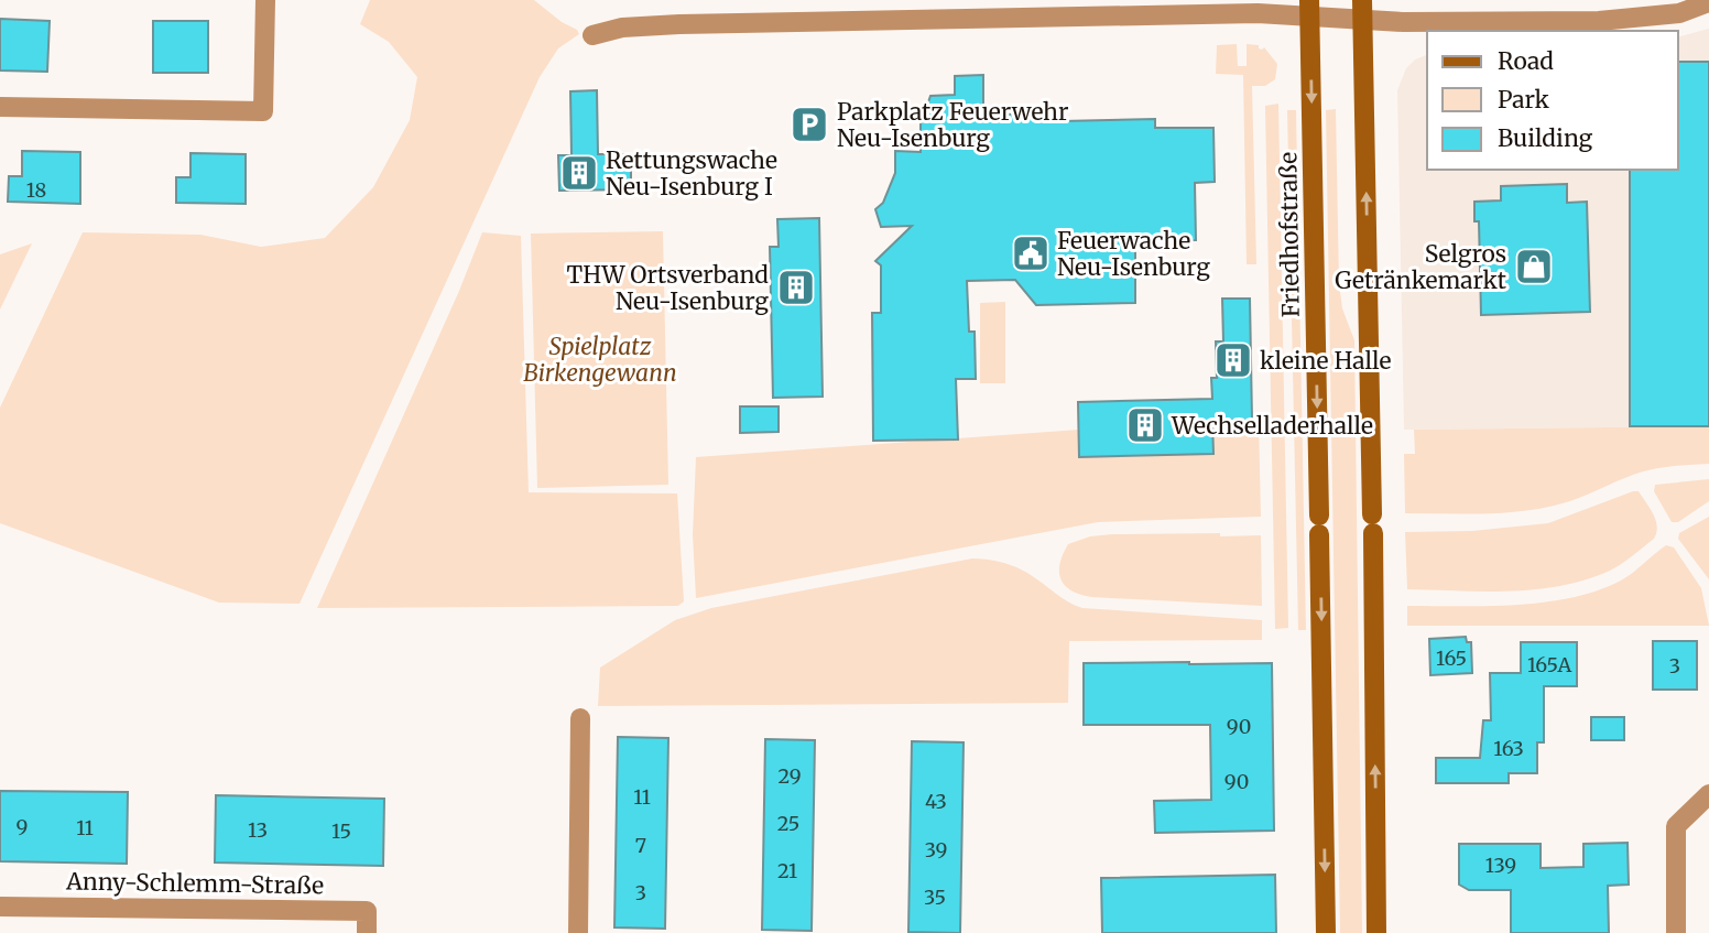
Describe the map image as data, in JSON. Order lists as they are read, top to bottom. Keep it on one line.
{"streets":{"main road":["Friedhofstraße"],"street":["Anny-Schlemm-Straße"]},"parks":["Spielplatz Birkengewann"],"places":{"parking":["Parkplatz Feuerwehr Neu-Isenburg"],"building":["Rettungswache Neu-Isenburg I","THW Ortsverband Neu-Isenburg","kleine Halle","Wechselladerhalle"],"public building":["Feuerwache Neu-Isenburg"],"shop":["Selgros Getränkemarkt"]},"house_numbers":["18","165","165A","3","90","163","29","90","11","43","25","9","11","13","15","7","39","139","21","3","35"],"legend":["Road","Park","Building"]}
